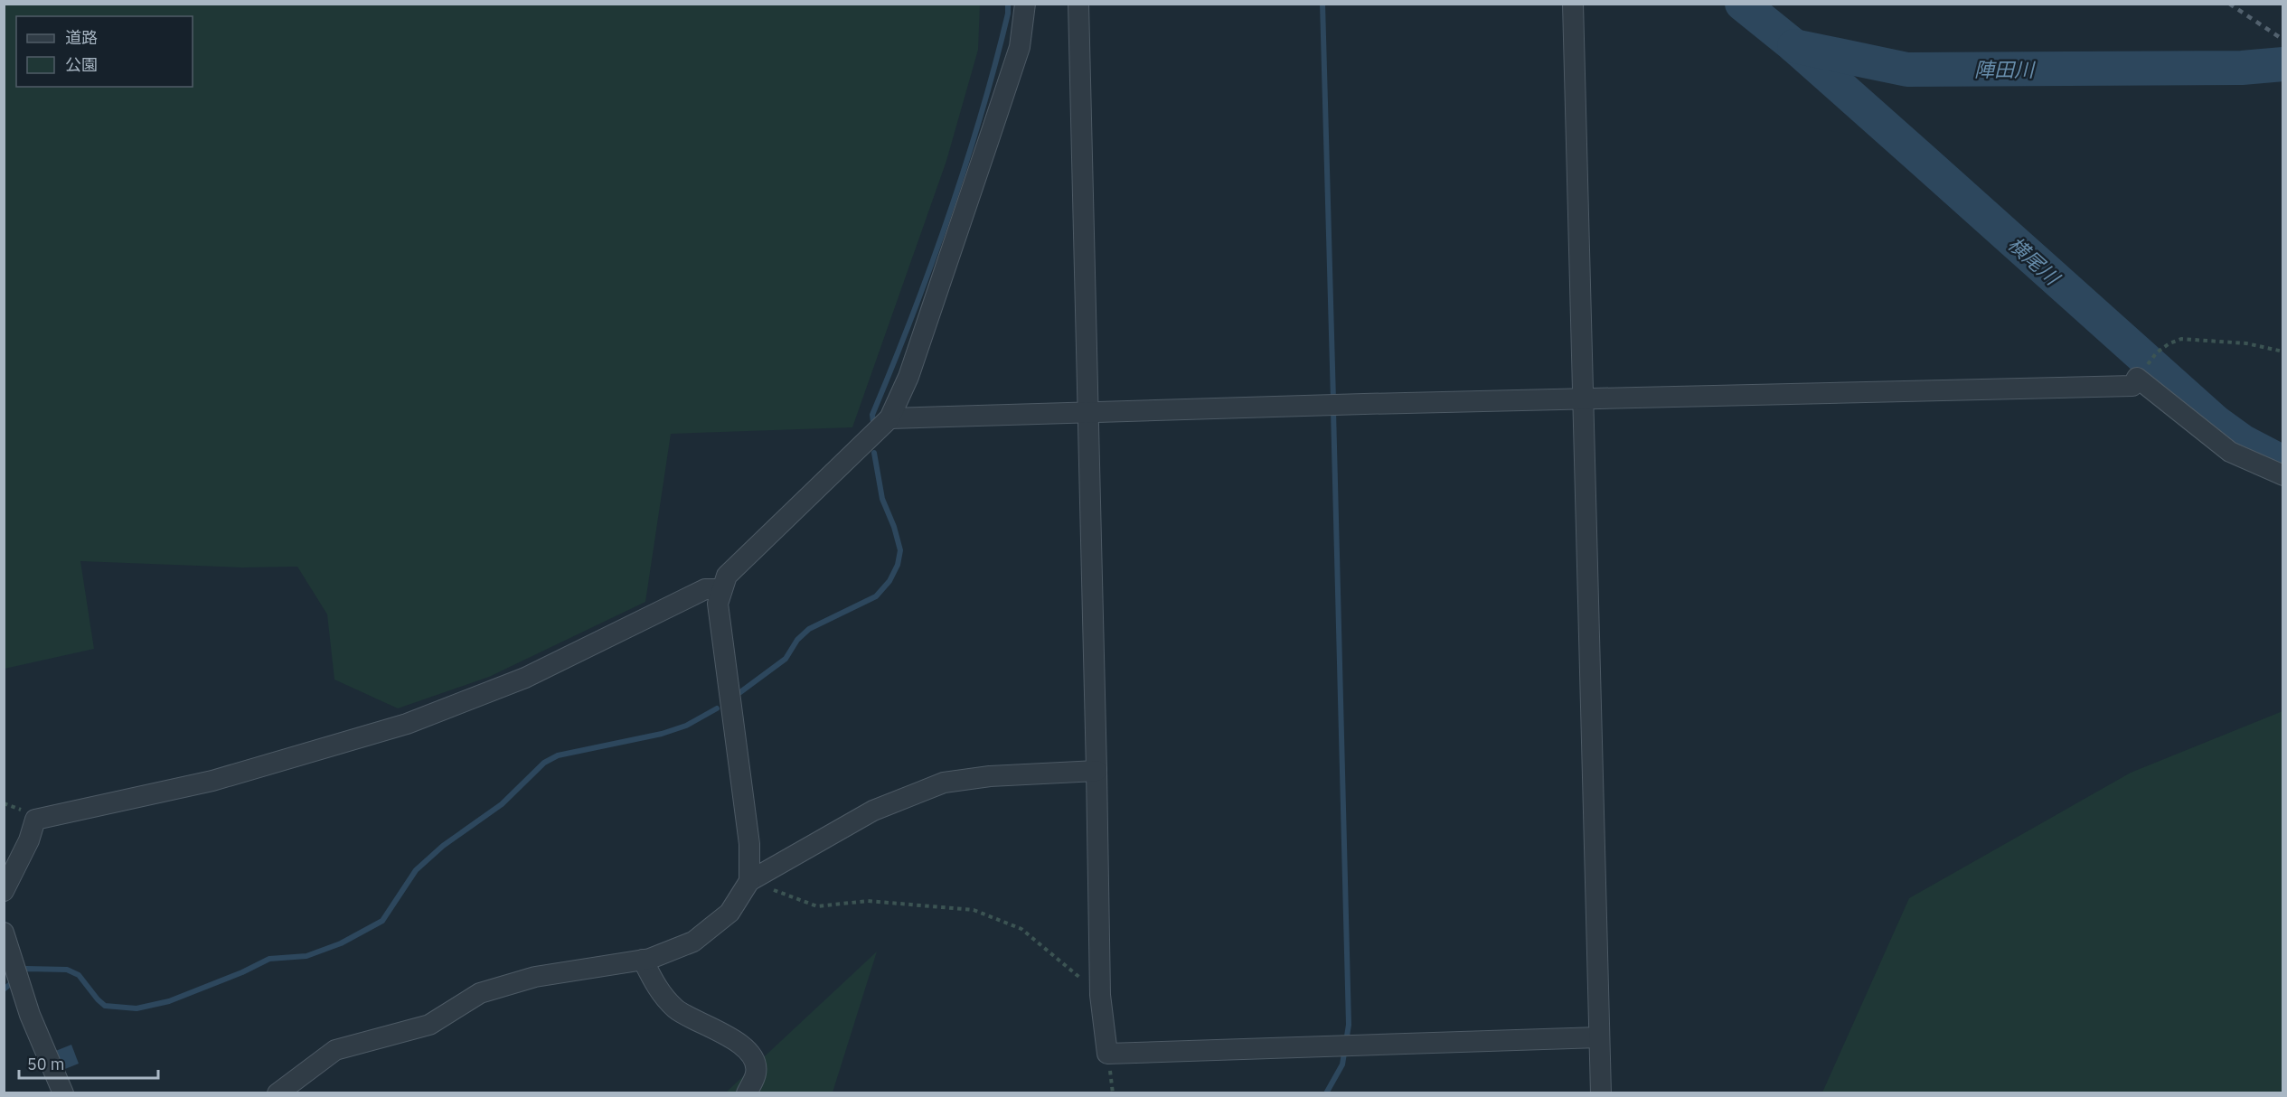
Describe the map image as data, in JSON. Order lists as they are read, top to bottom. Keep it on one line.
{"water":["陣田川","横尾川"],"legend":["道路","公園"],"scale_bar":"50 m"}
